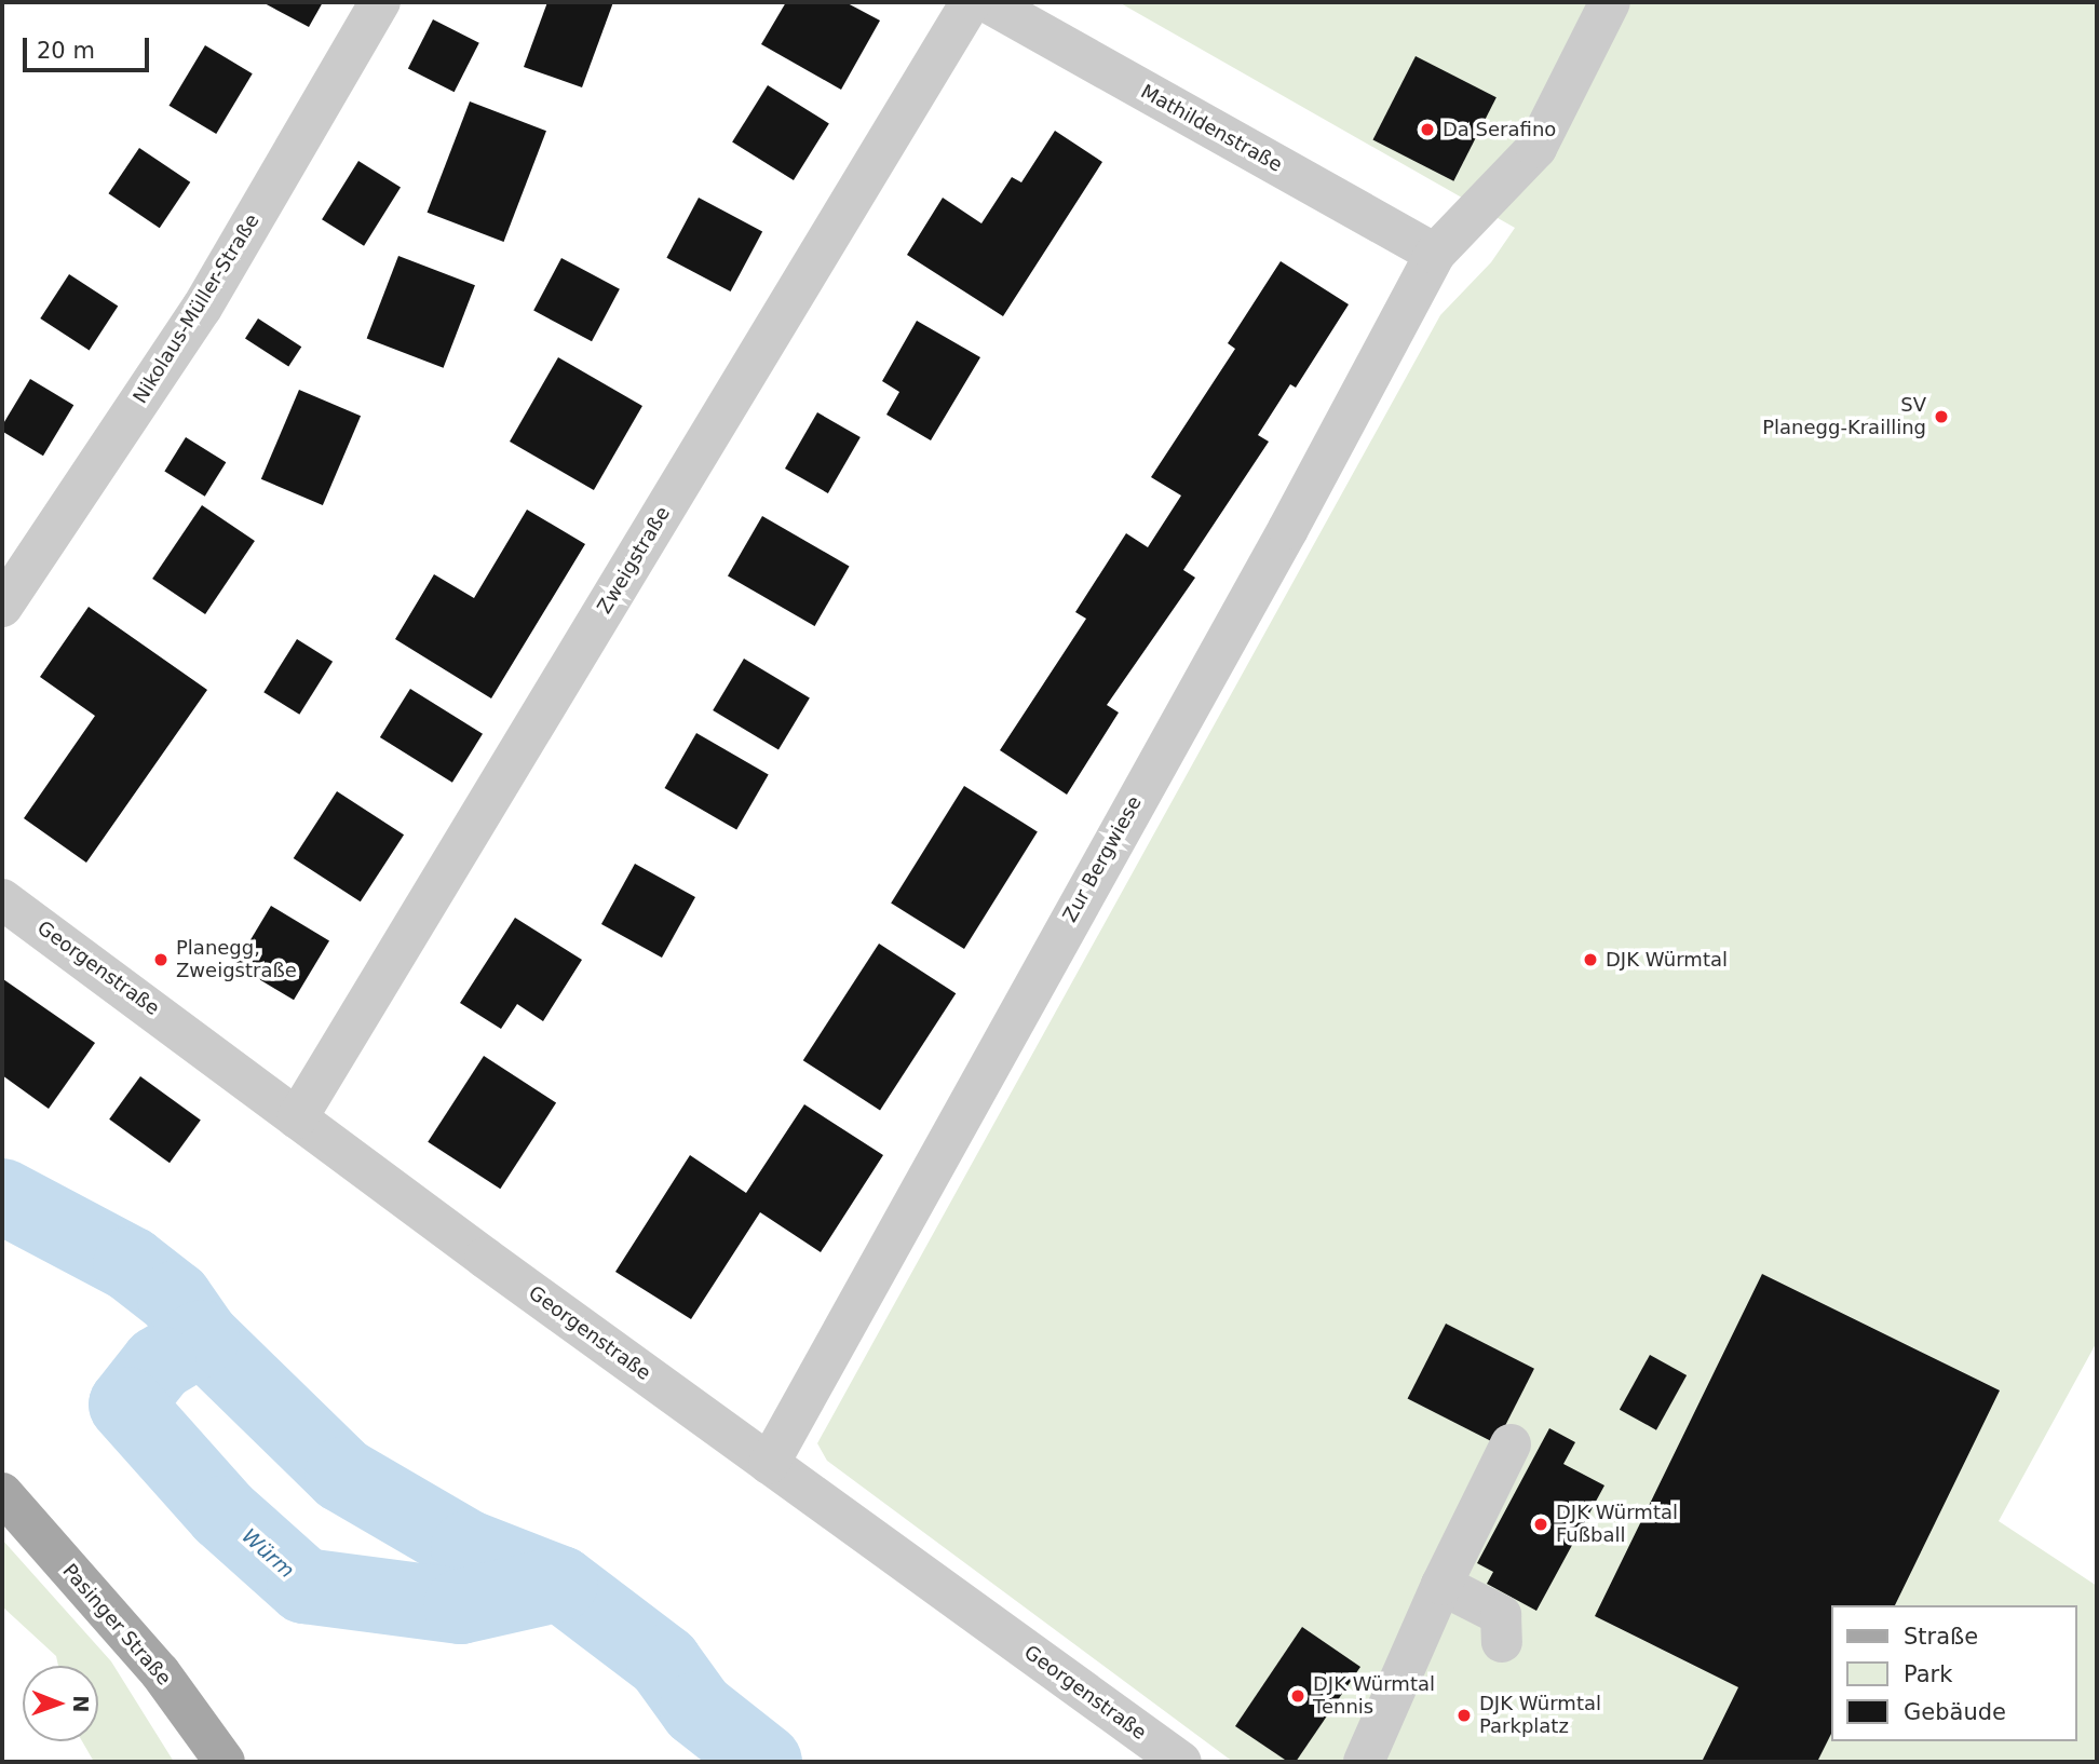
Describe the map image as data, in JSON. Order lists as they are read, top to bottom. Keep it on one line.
{"streets":{"main road":["Pasinger Straße"],"street":["Mathildenstraße","Nikolaus-Müller-Straße","Zweigstraße","Zur Bergwiese","Georgenstraße"]},"crossings":[["Mathildenstraße","Zur Bergwiese"],["Zweigstraße","Georgenstraße"],["Zur Bergwiese","Georgenstraße"]],"water":["Würm"],"places":["Da Serafino","SV Planegg-Krailling","Planegg, Zweigstraße","DJK Würmtal","DJK Würmtal Fußball","DJK Würmtal Tennis","DJK Würmtal Parkplatz"],"legend":["Straße","Park","Gebäude"],"scale_bar":"20 m","north":"right"}
